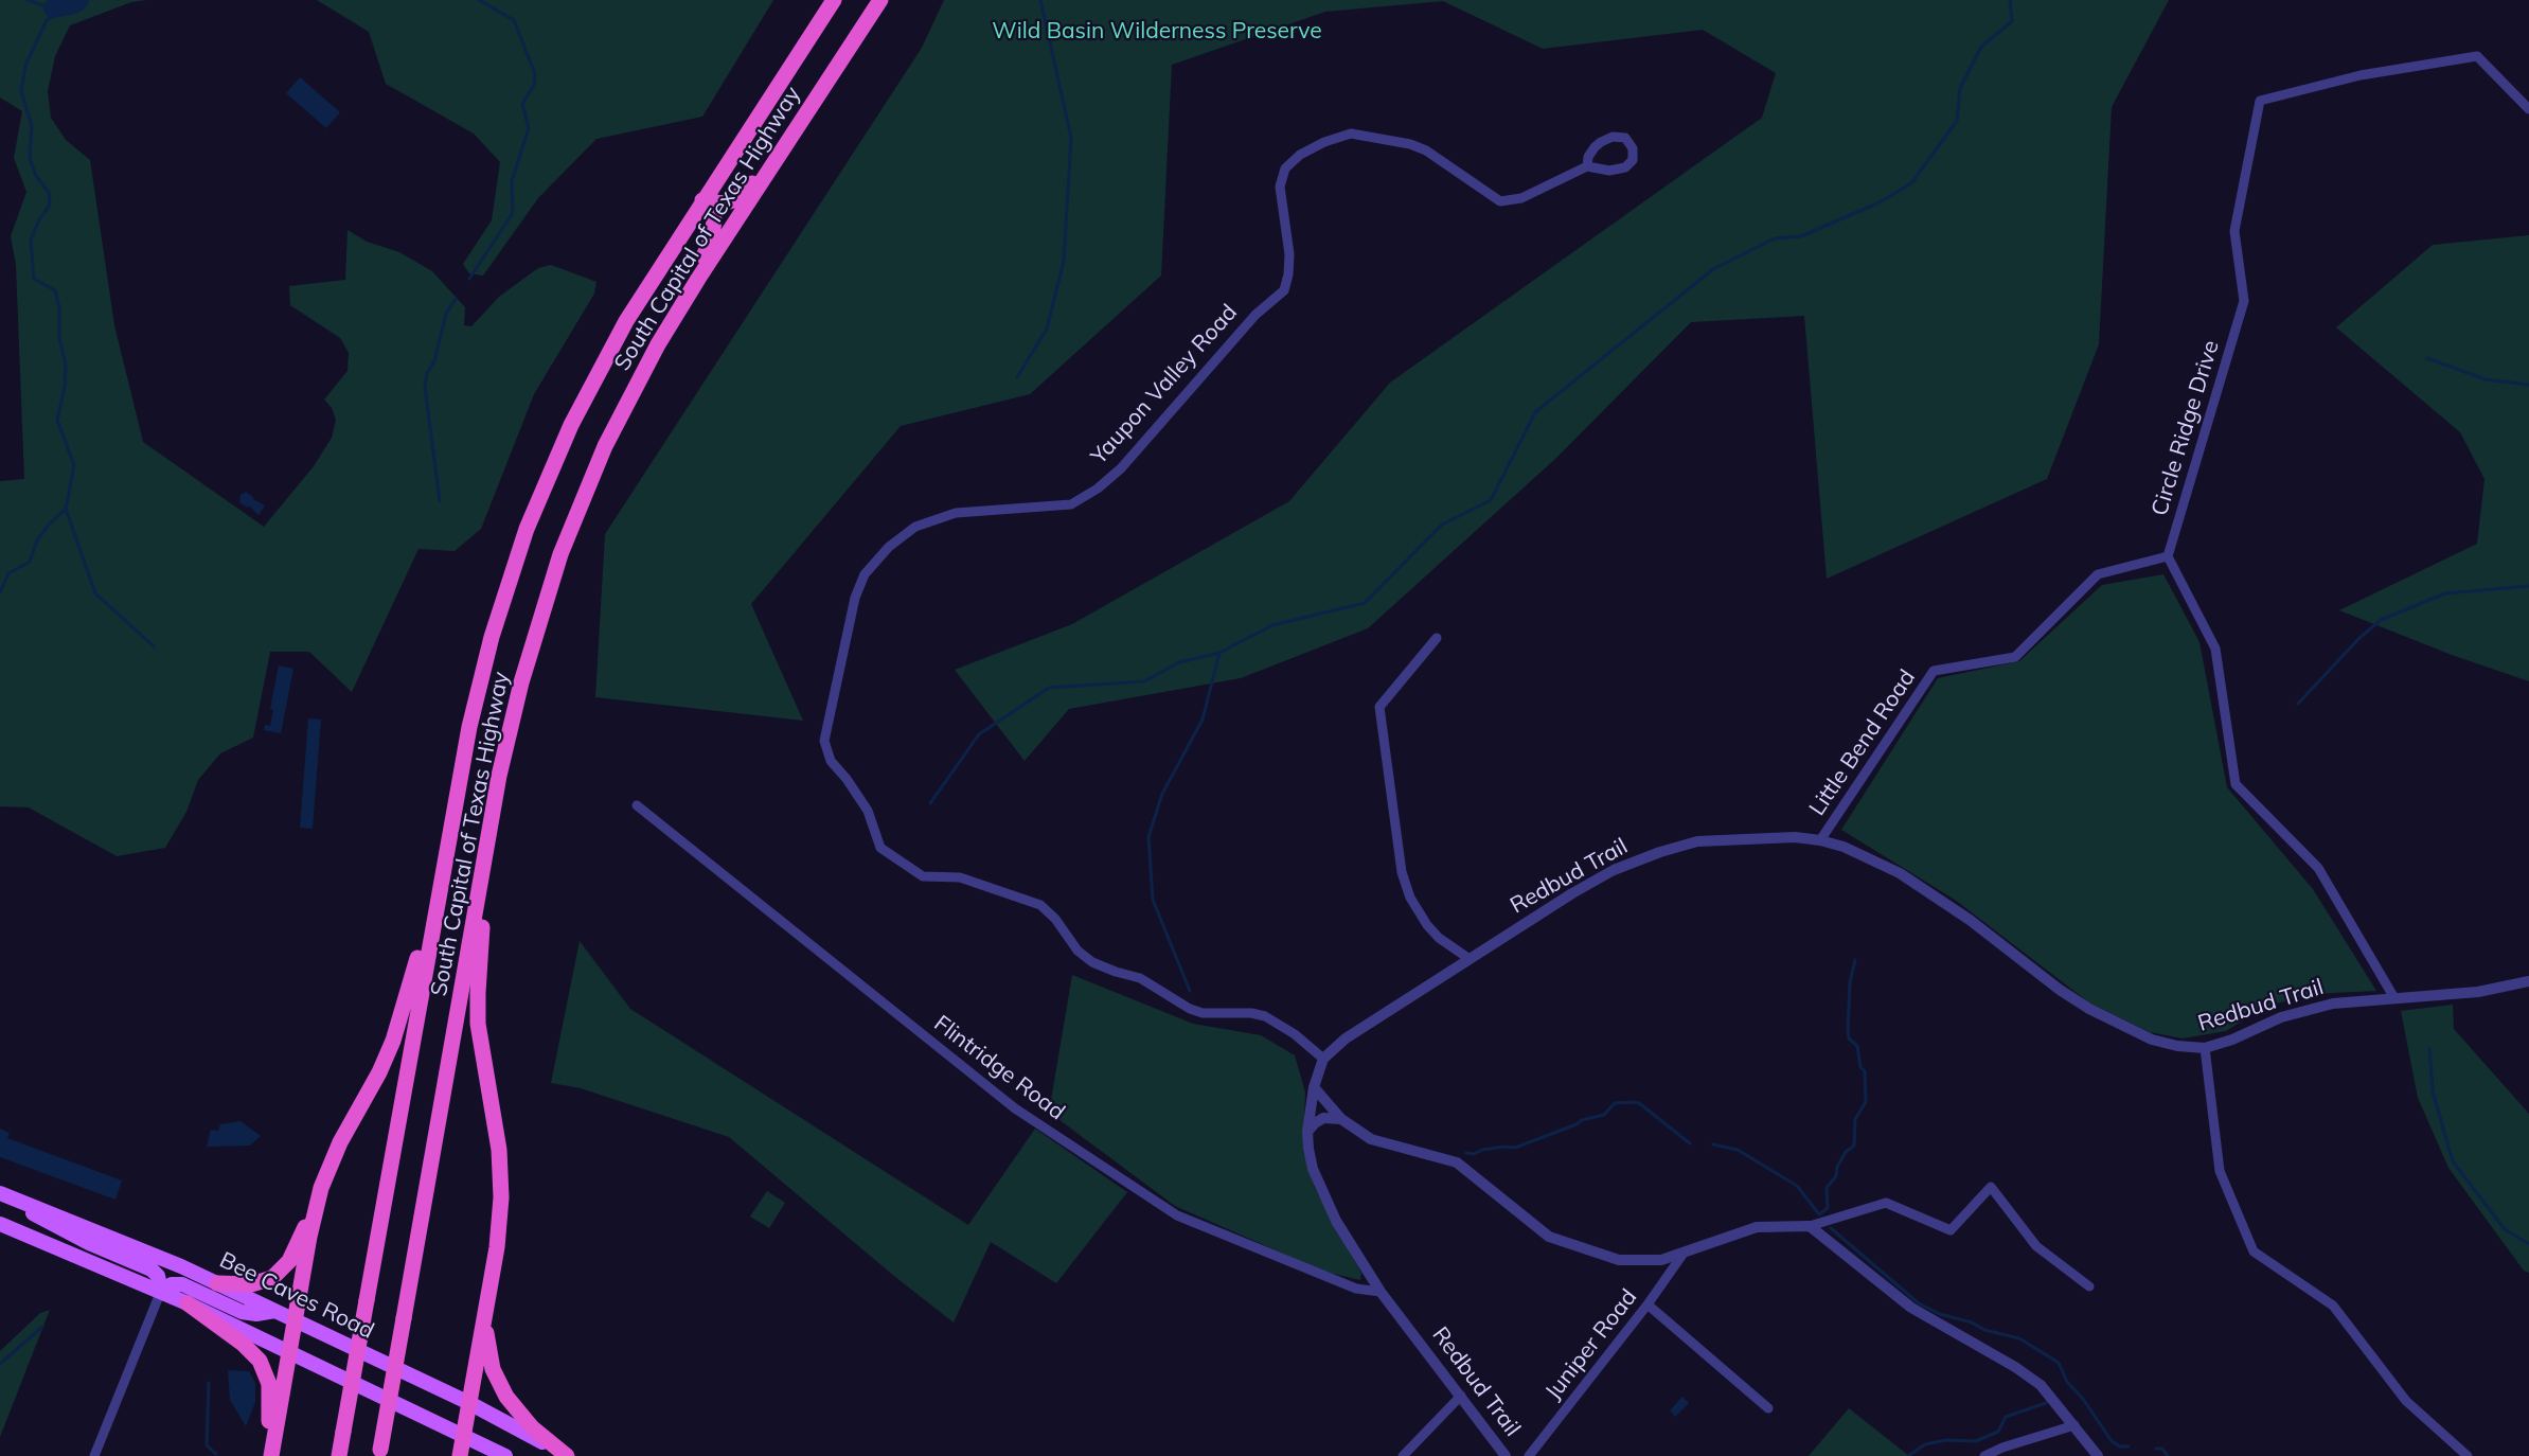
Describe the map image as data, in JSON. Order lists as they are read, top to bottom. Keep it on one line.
{"streets":{"highway":["South Capital of Texas Highway"],"main road":["Bee Caves Road"],"street":["Yaupon Valley Road","Circle Ridge Drive","Little Bend Road","Redbud Trail","Flintridge Road","Juniper Road"]},"crossings":[["Yaupon Valley Road","Redbud Trail"],["Circle Ridge Drive","Little Bend Road"],["Little Bend Road","Redbud Trail"],["Redbud Trail","Flintridge Road"]],"parks":["Wild Basin Wilderness Preserve"]}
